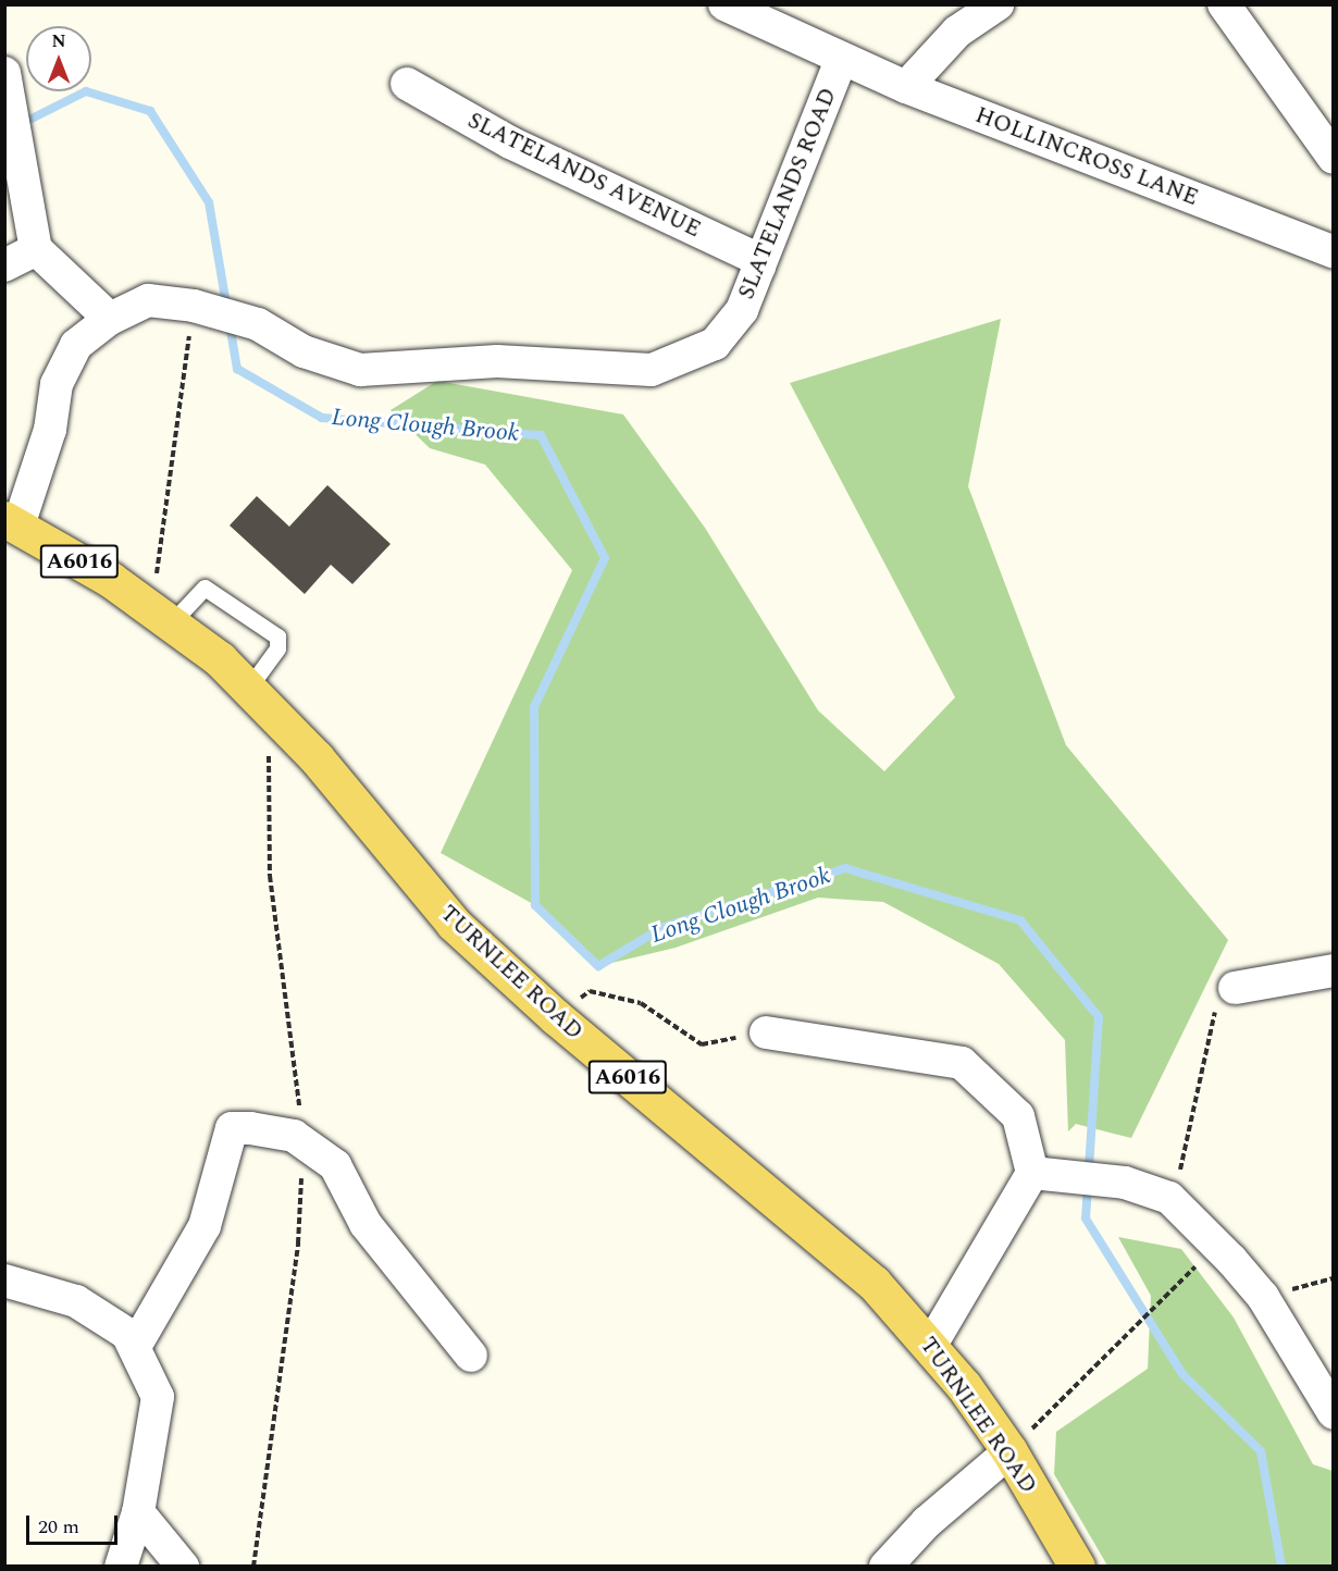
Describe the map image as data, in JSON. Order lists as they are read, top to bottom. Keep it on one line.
{"streets":{"main road":["A6016","TURNLEE ROAD"],"street":["HOLLINCROSS LANE","SLATELANDS AVENUE","SLATELANDS ROAD"]},"crossings":[["HOLLINCROSS LANE","SLATELANDS ROAD"],["SLATELANDS AVENUE","SLATELANDS ROAD"],["A6016","TURNLEE ROAD"]],"water":["Long Clough Brook"],"scale_bar":"20 m","north":"top"}
